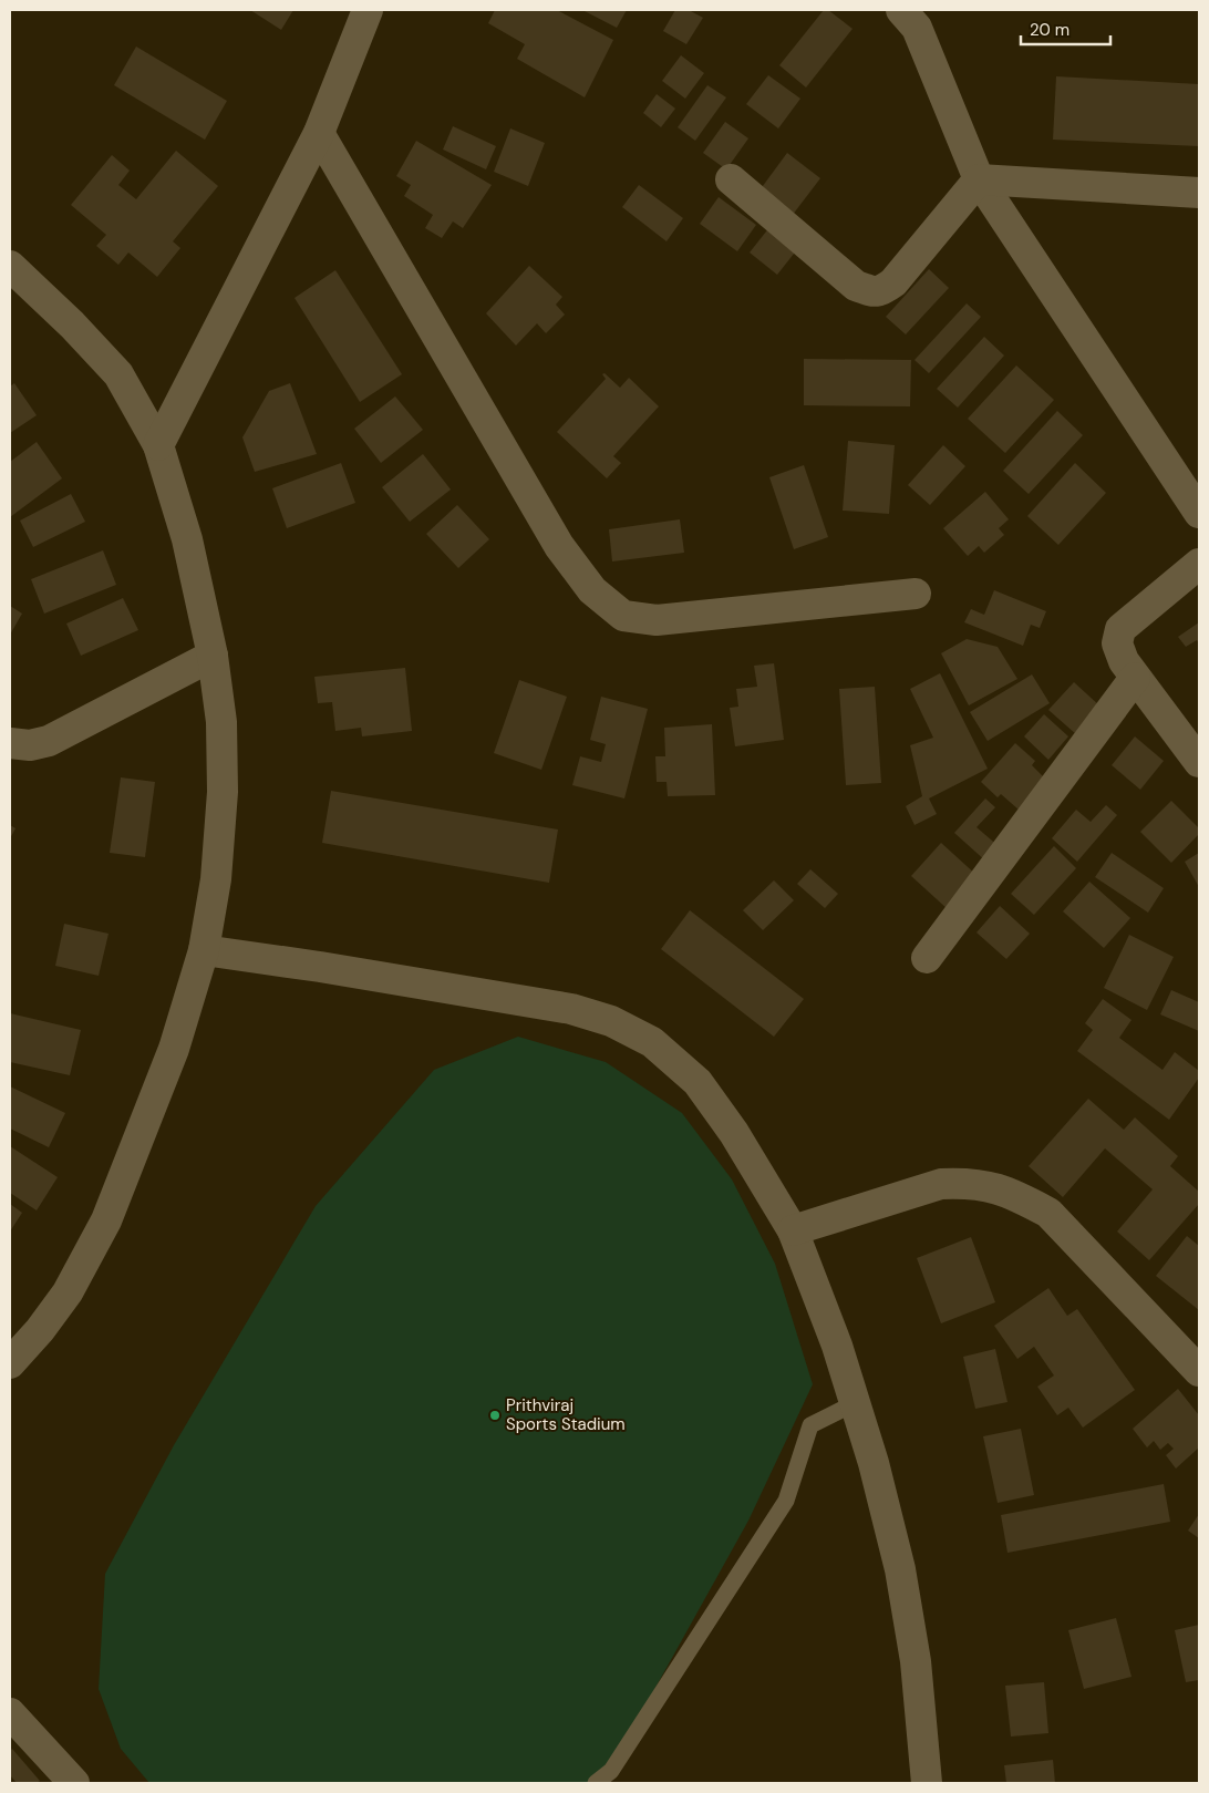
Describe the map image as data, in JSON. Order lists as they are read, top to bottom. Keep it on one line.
{"places":["Prithviraj Sports Stadium"],"scale_bar":"20 m"}
